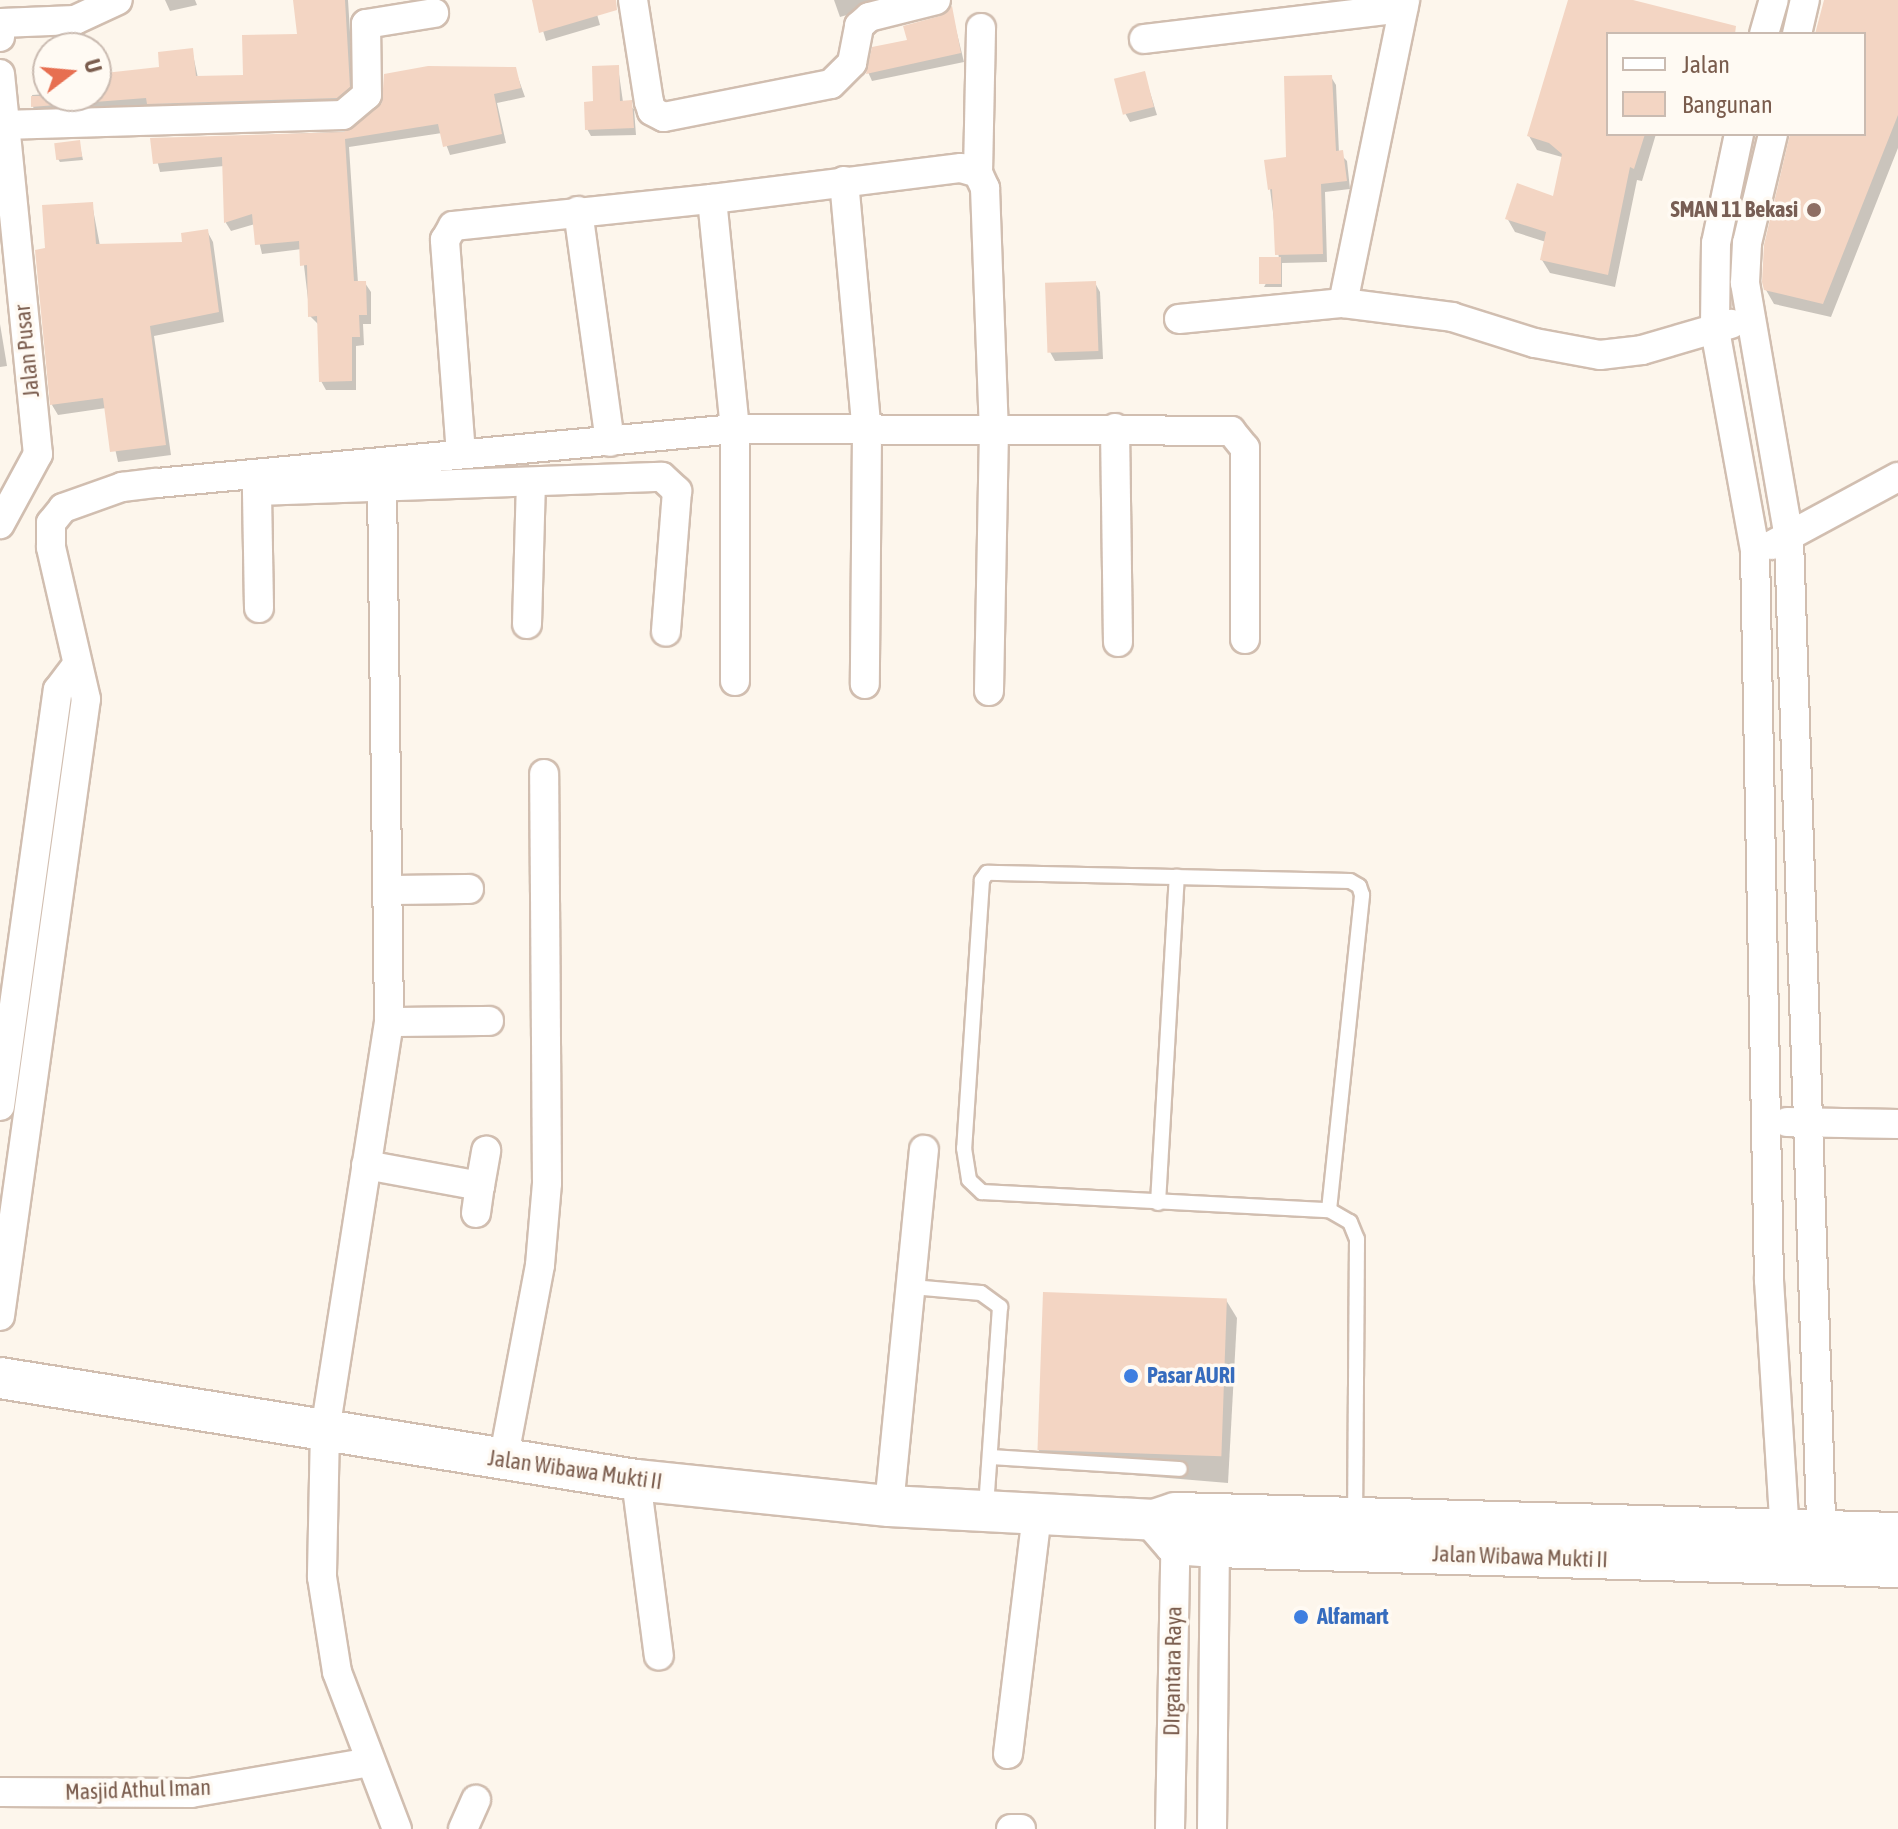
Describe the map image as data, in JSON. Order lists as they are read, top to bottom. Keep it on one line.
{"streets":{"main road":["Jalan Wibawa Mukti II"],"street":["Jalan Pusar","DIrgantara Raya","Masjid Athul Iman"]},"crossings":[["Jalan Wibawa Mukti II","DIrgantara Raya"]],"places":["SMAN 11 Bekasi","Pasar AURI","Alfamart"],"legend":["Jalan","Bangunan"],"north":"right"}
